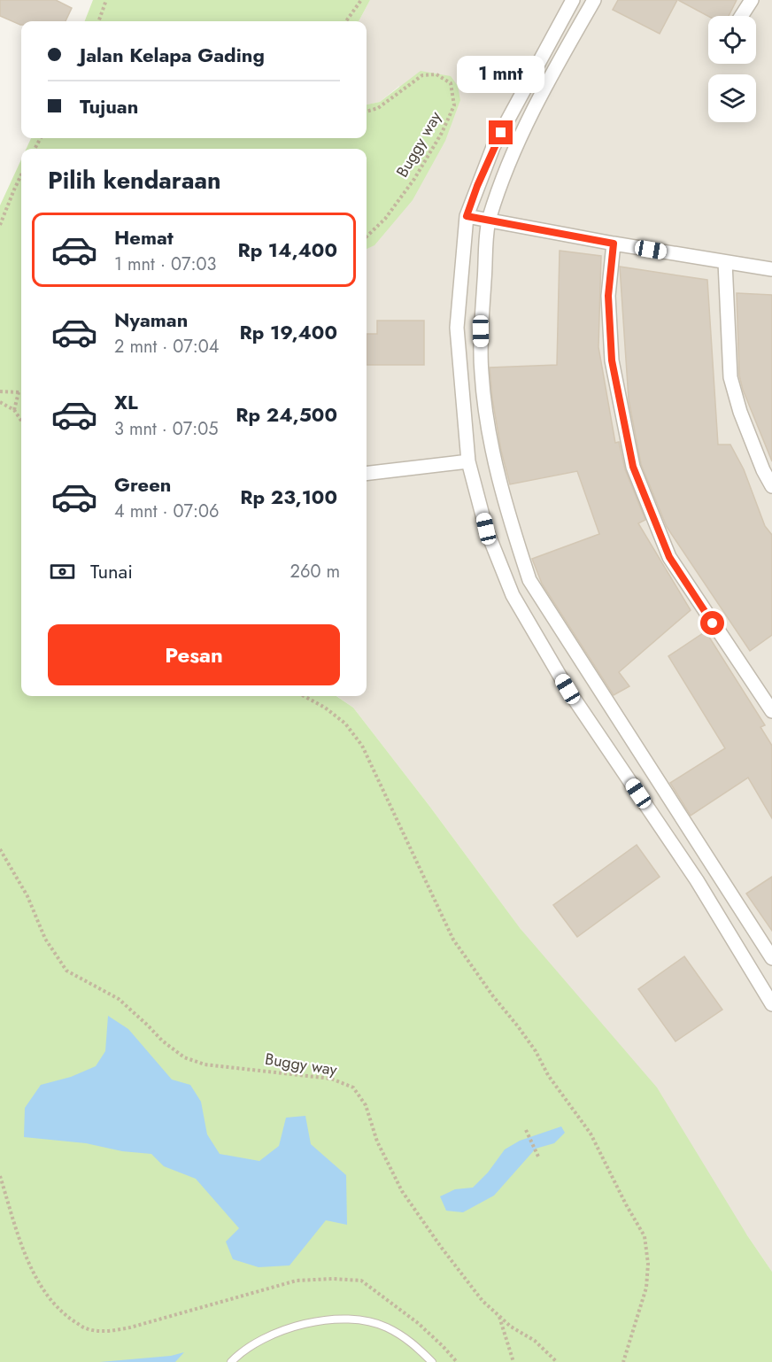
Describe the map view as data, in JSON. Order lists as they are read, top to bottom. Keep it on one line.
{"streets":{"path":["Buggy way"]},"page":{"banner":["Jalan Kelapa Gading","Tujuan"],"bubble":"1 mnt","heading":"Pilih kendaraan","list":[{"name":"Hemat","note":"1 mnt · 07:03","value":"Rp 14,400"},{"name":"Nyaman","note":"2 mnt · 07:04","value":"Rp 19,400"},{"name":"XL","note":"3 mnt · 07:05","value":"Rp 24,500"},{"name":"Green","note":"4 mnt · 07:06","value":"Rp 23,100"}],"pay":["Tunai","260 m"],"buttons":"Pesan"}}
